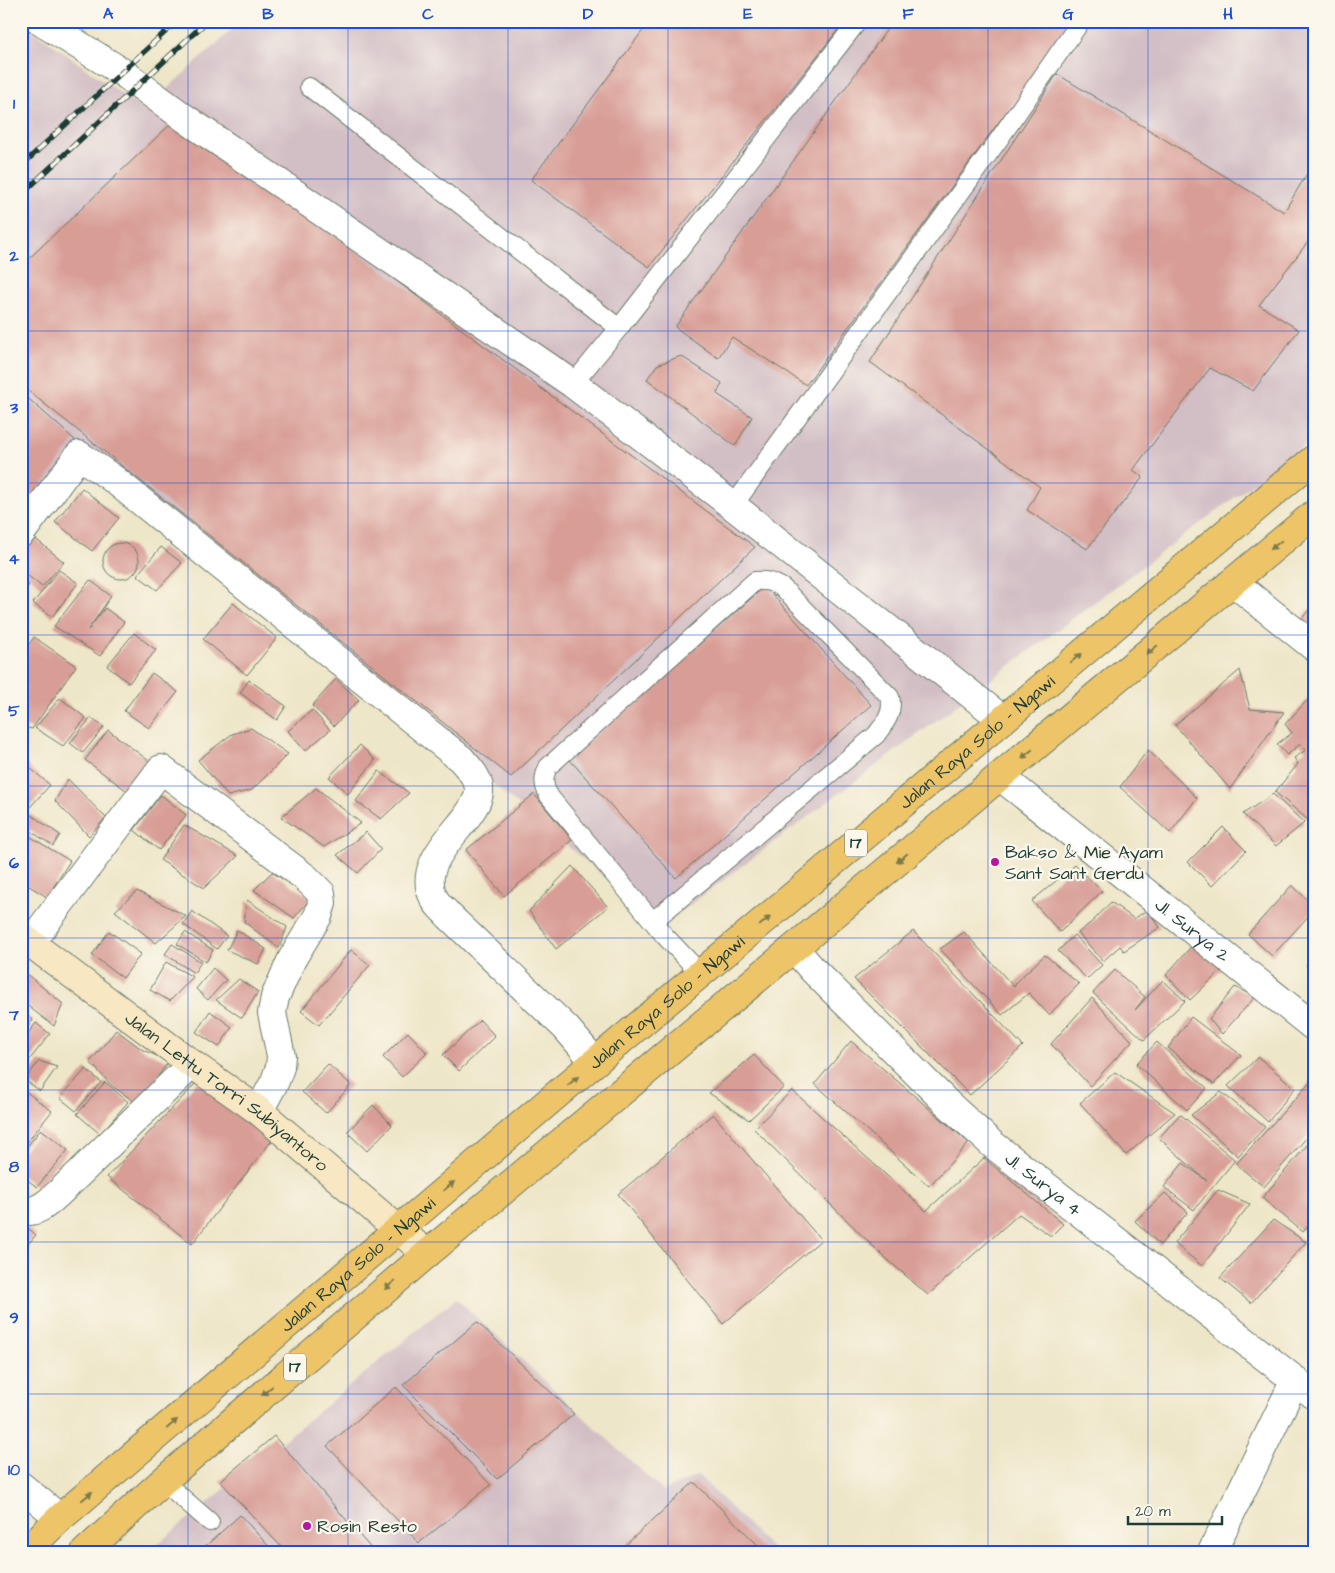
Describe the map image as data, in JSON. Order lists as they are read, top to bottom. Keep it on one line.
{"streets":{"highway":["Jalan Raya Solo - Ngawi","17"],"main road":["Jalan Lettu Torri Subiyantoro"],"street":["Jl. Surya 2","Jl. Surya 4"]},"crossings":[["Jalan Raya Solo - Ngawi","Jl. Surya 2"],["Jalan Raya Solo - Ngawi","Jalan Lettu Torri Subiyantoro"],["Jalan Raya Solo - Ngawi","Jl. Surya 4"]],"places":["Bakso & Mie Ayam Sant Sant Gerdu","Rosin Resto"],"scale_bar":"20 m","grid":{"columns":["A","B","C","D","E","F","G","H"],"rows":["1","2","3","4","5","6","7","8","9","10"]}}
